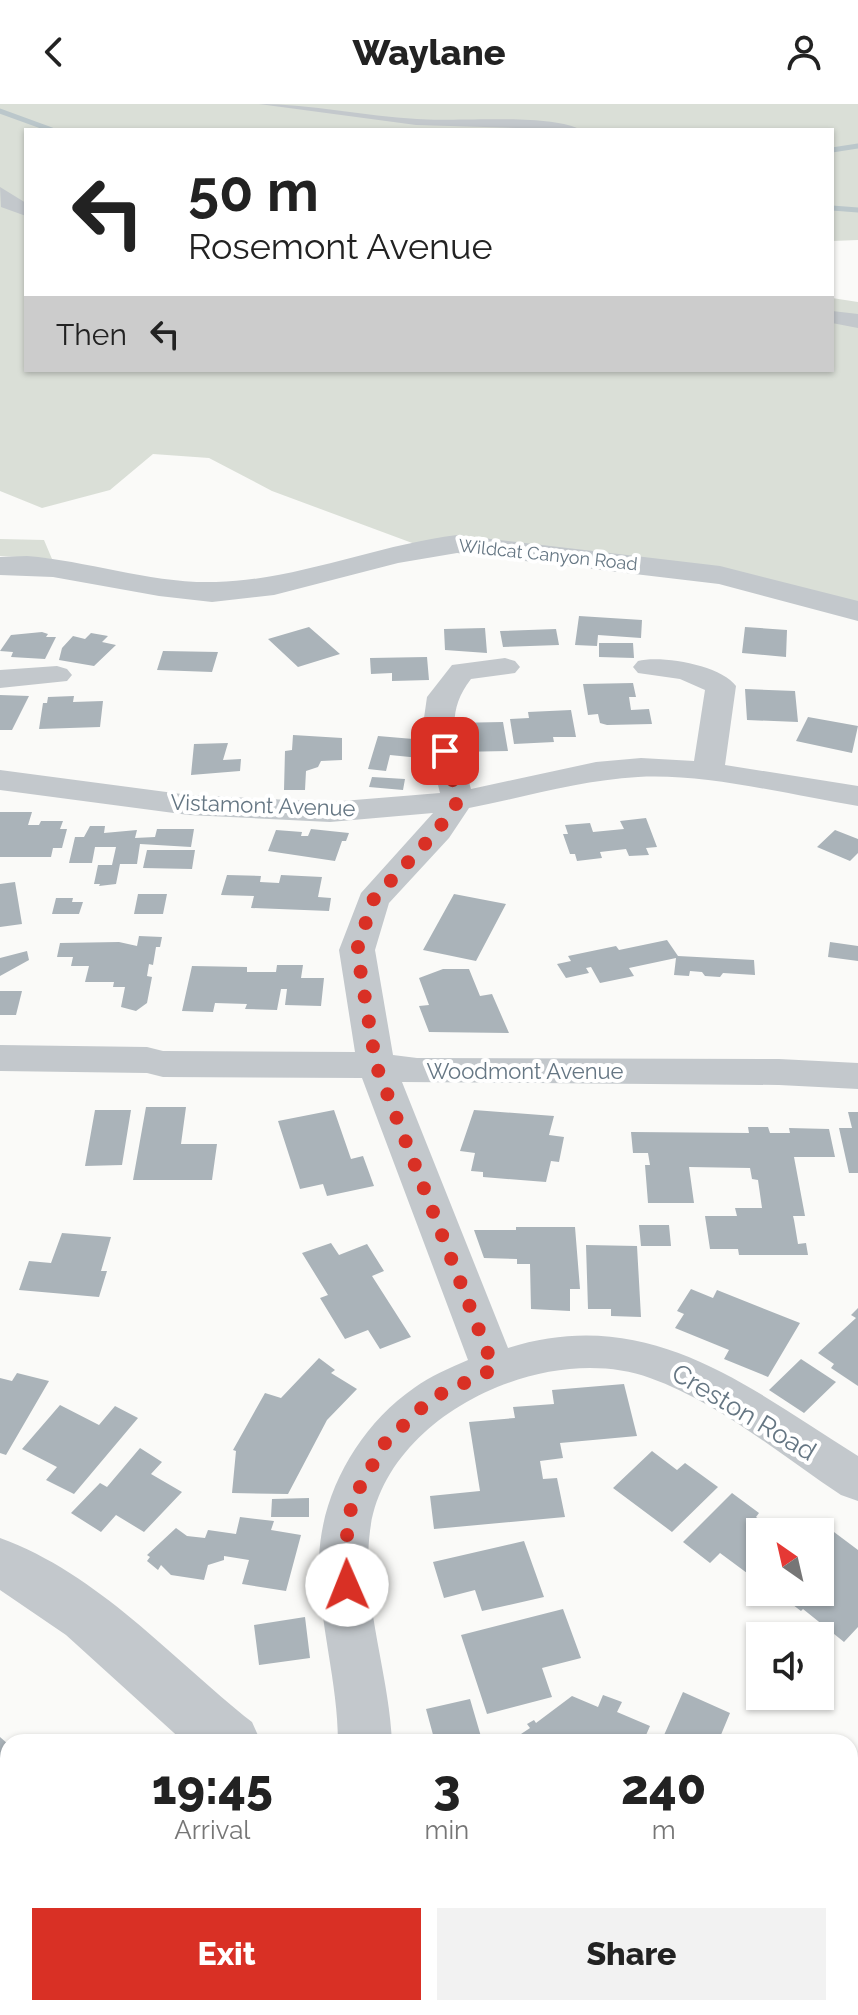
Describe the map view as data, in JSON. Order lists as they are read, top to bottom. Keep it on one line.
{"streets":{"street":["Wildcat Canyon Road","Vistamont Avenue","Woodmont Avenue","Creston Road"]},"north":"top left","page":{"header":"Waylane","turn":["50 m","Rosemont Avenue"],"then":"Then","eta":["19:45","Arrival","3","min","240","m"],"buttons":["Exit","Share"]}}
